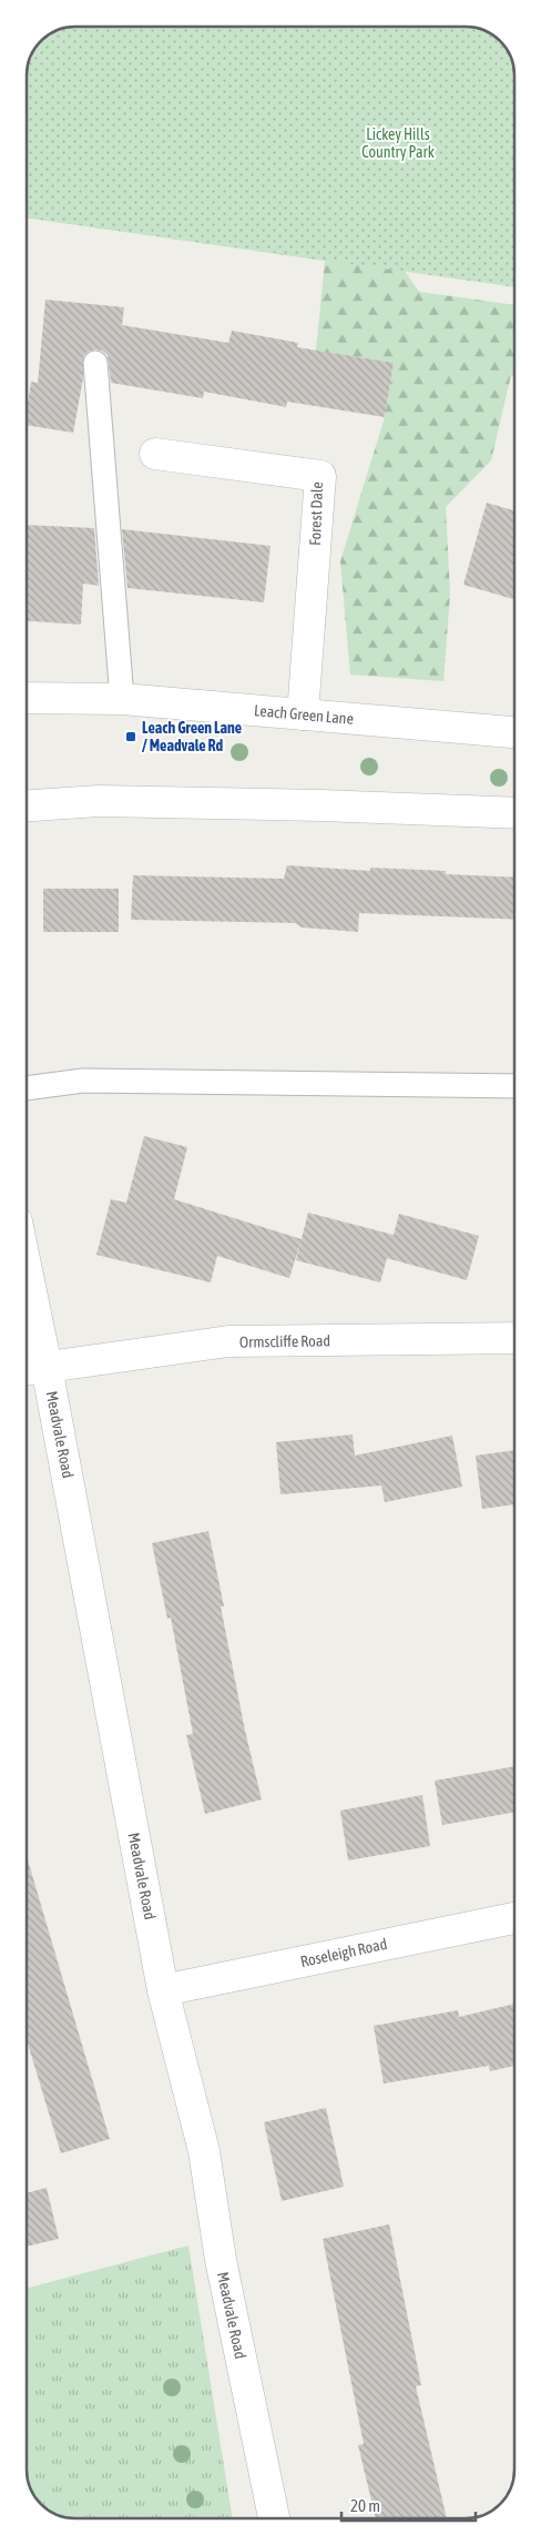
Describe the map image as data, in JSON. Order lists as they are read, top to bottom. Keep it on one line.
{"streets":{"street":["Forest Dale","Leach Green Lane","Ormscliffe Road","Meadvale Road","Roseleigh Road"]},"crossings":[["Forest Dale","Leach Green Lane"],["Ormscliffe Road","Meadvale Road"],["Meadvale Road","Roseleigh Road"]],"parks":["Lickey Hills Country Park"],"places":{"transit":["Leach Green Lane / Meadvale Rd"]},"scale_bar":"20 m"}
